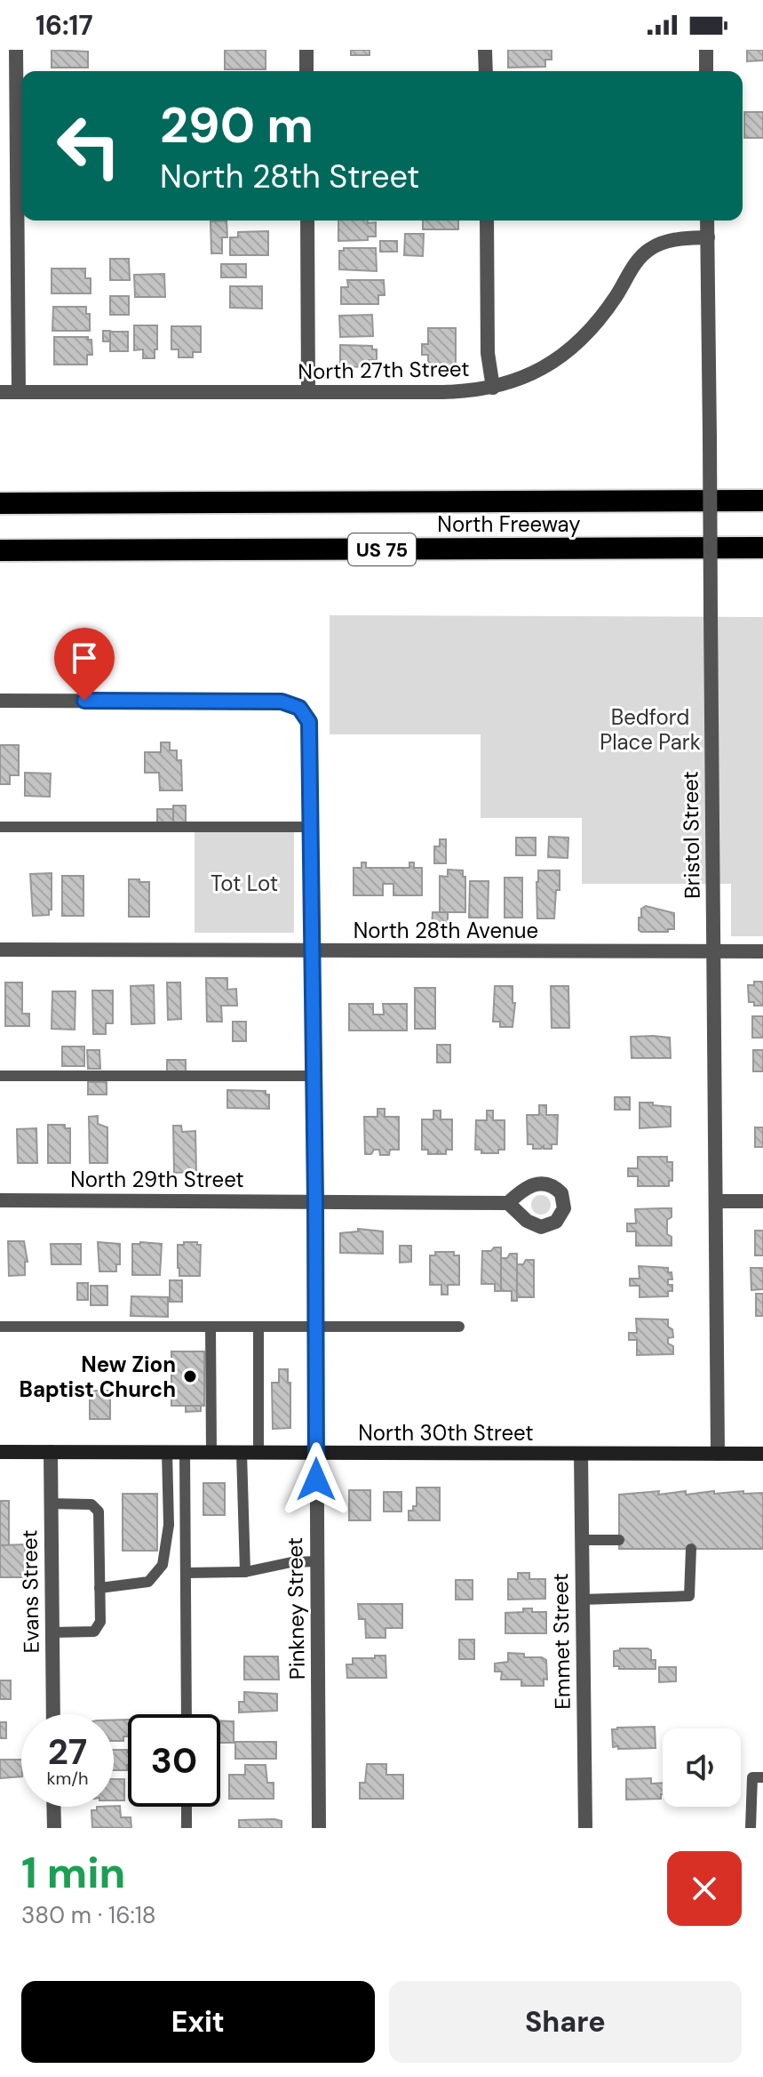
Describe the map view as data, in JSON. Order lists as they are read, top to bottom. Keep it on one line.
{"streets":{"highway":["North Freeway","US 75"],"main road":["North 30th Street"],"street":["North 27th Street","Bristol Street","North 28th Avenue","North 29th Street","Evans Street","Pinkney Street","Emmet Street"]},"crossings":[["North 27th Street","Bristol Street"],["Bristol Street","North 28th Avenue"],["Bristol Street","North 30th Street"],["North 28th Avenue","Pinkney Street"],["North 29th Street","Pinkney Street"],["North 30th Street","Evans Street"],["North 30th Street","Pinkney Street"],["North 30th Street","Emmet Street"]],"parks":["Bedford Place Park","Tot Lot"],"places":["New Zion Baptist Church"],"page":{"status":"16:17","turn":["290 m","North 28th Street"],"speed":"27 km/h","limit":"30","heading":["1 min","380 m · 16:18"],"buttons":["Exit","Share"]}}
